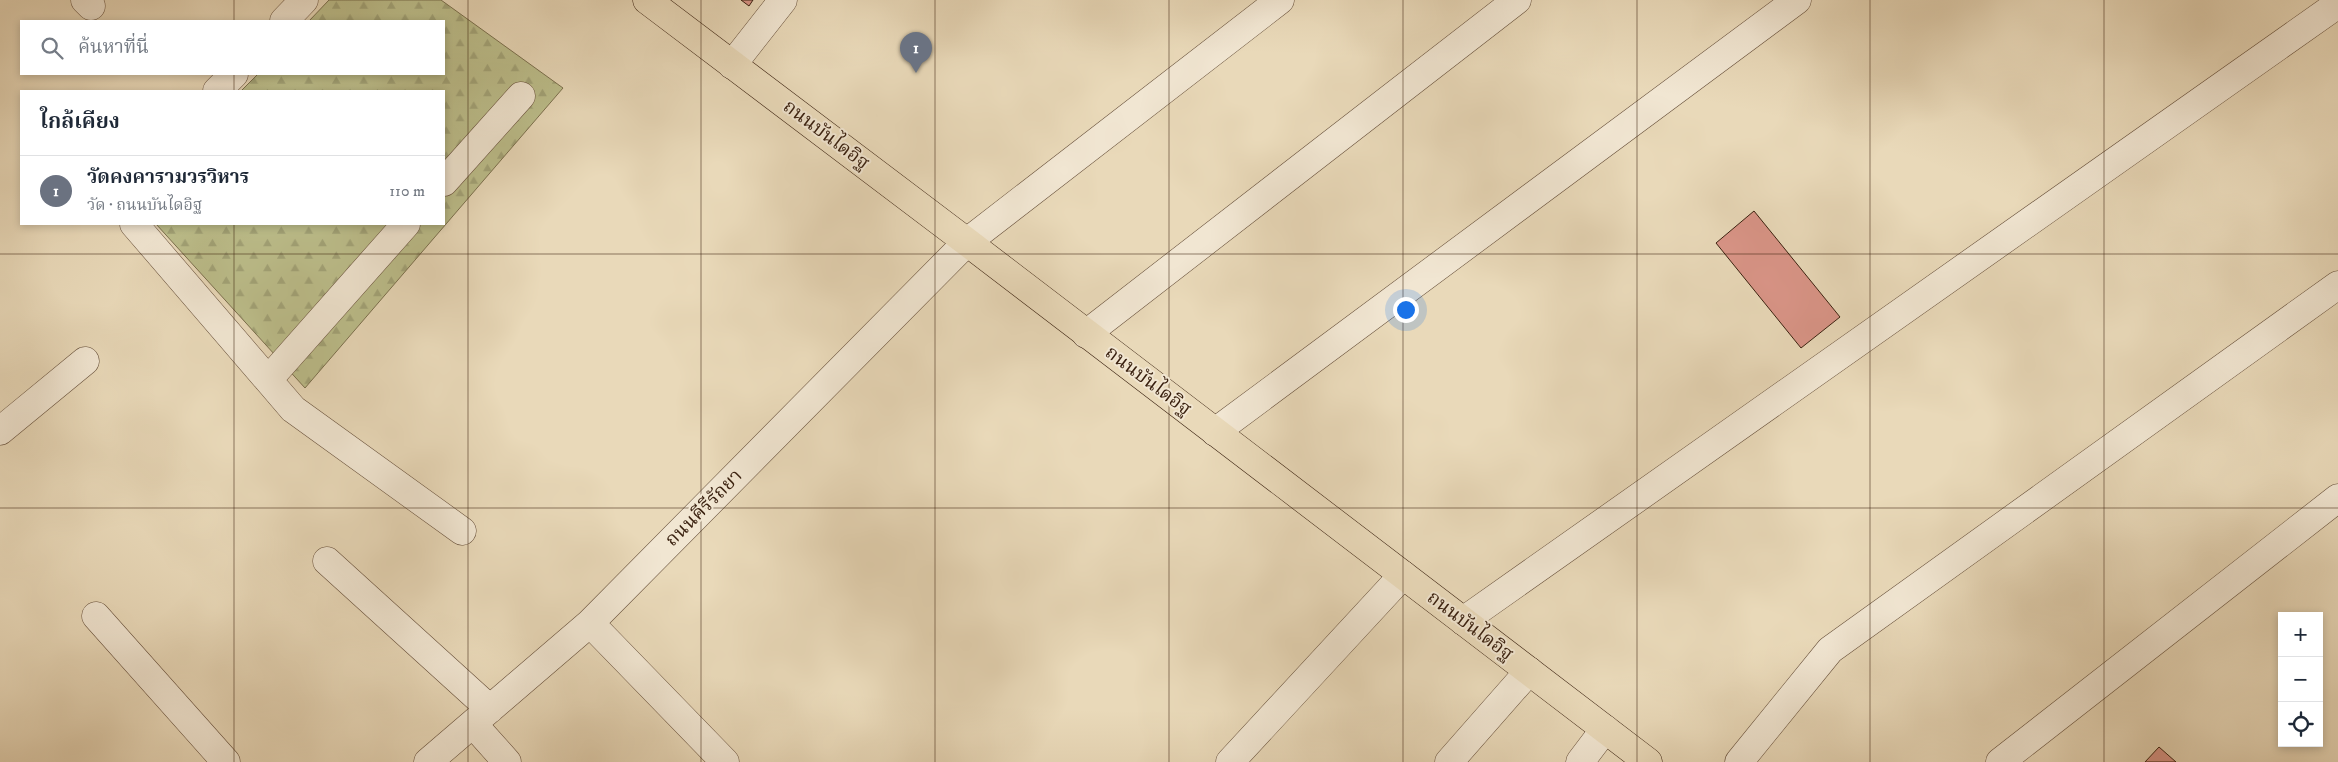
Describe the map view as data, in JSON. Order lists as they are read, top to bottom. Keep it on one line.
{"streets":{"main road":["ถนนบันไดอิฐ"],"street":["ถนนคีรีรัถยา"]},"crossings":[["ถนนบันไดอิฐ","ถนนคีรีรัถยา"]],"page":{"search":"ค้นหาที่นี่","pins":"1","heading":"ใกล้เคียง","list":[{"mark":"1","name":"วัดคงคารามวรวิหาร","note":"วัด · ถนนบันไดอิฐ","value":"110 m"}],"map_buttons":["+","−"]}}
